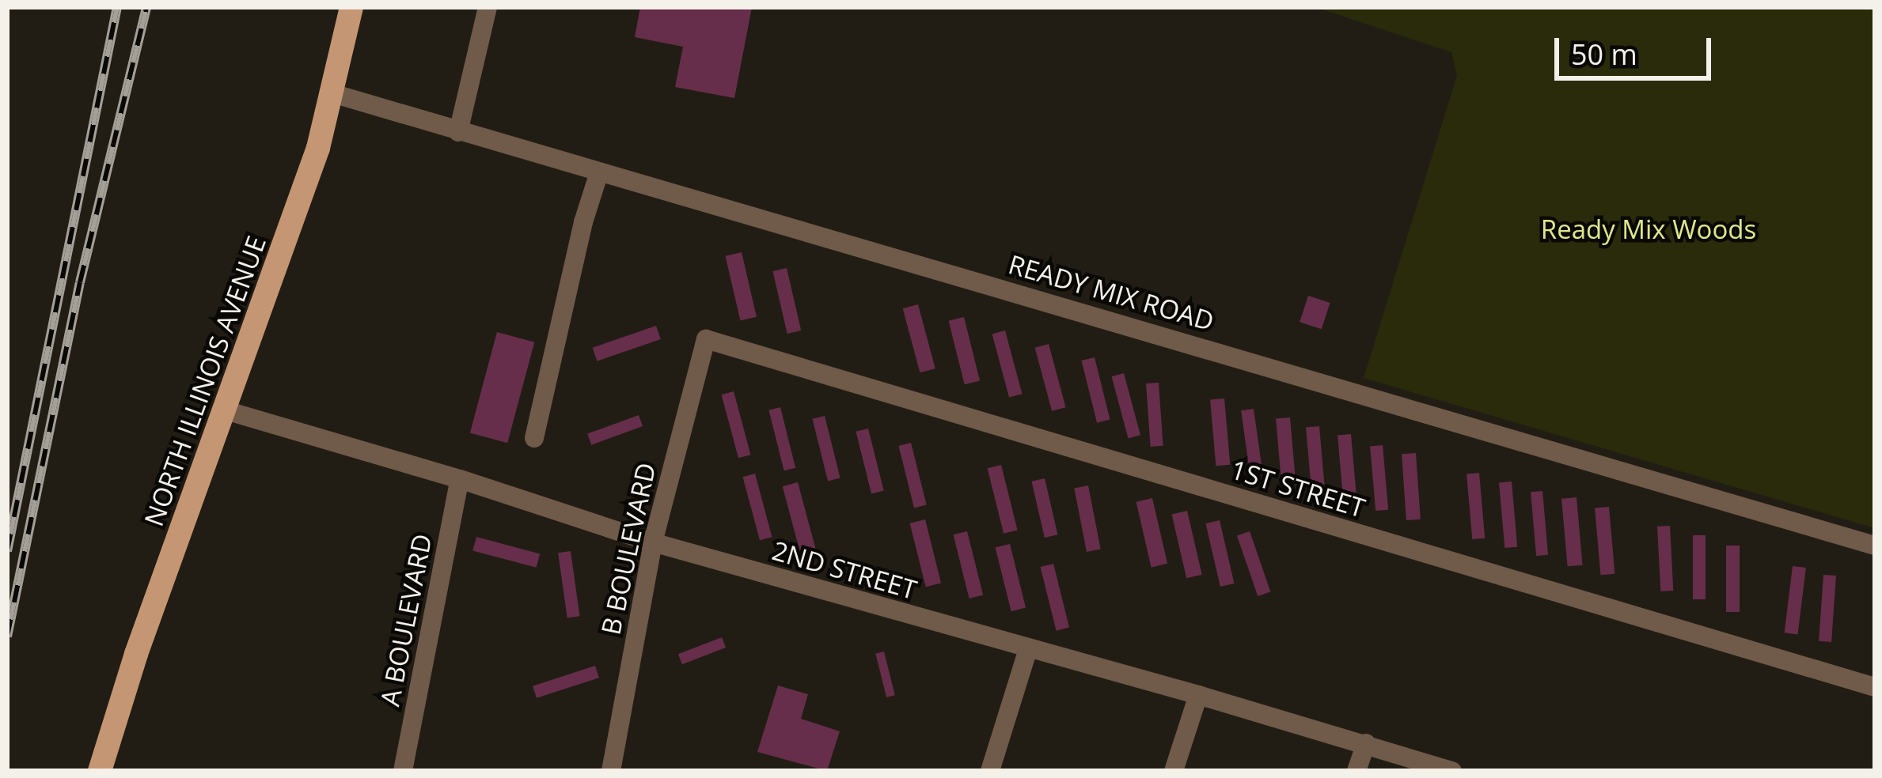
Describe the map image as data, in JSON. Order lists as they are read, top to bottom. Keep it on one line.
{"streets":{"main road":["NORTH ILLINOIS AVENUE"],"street":["READY MIX ROAD","1ST STREET","B BOULEVARD","2ND STREET","A BOULEVARD"]},"crossings":[["READY MIX ROAD","NORTH ILLINOIS AVENUE"],["NORTH ILLINOIS AVENUE","2ND STREET"],["1ST STREET","B BOULEVARD"],["B BOULEVARD","2ND STREET"],["2ND STREET","A BOULEVARD"]],"parks":["Ready Mix Woods"],"scale_bar":"50 m"}
